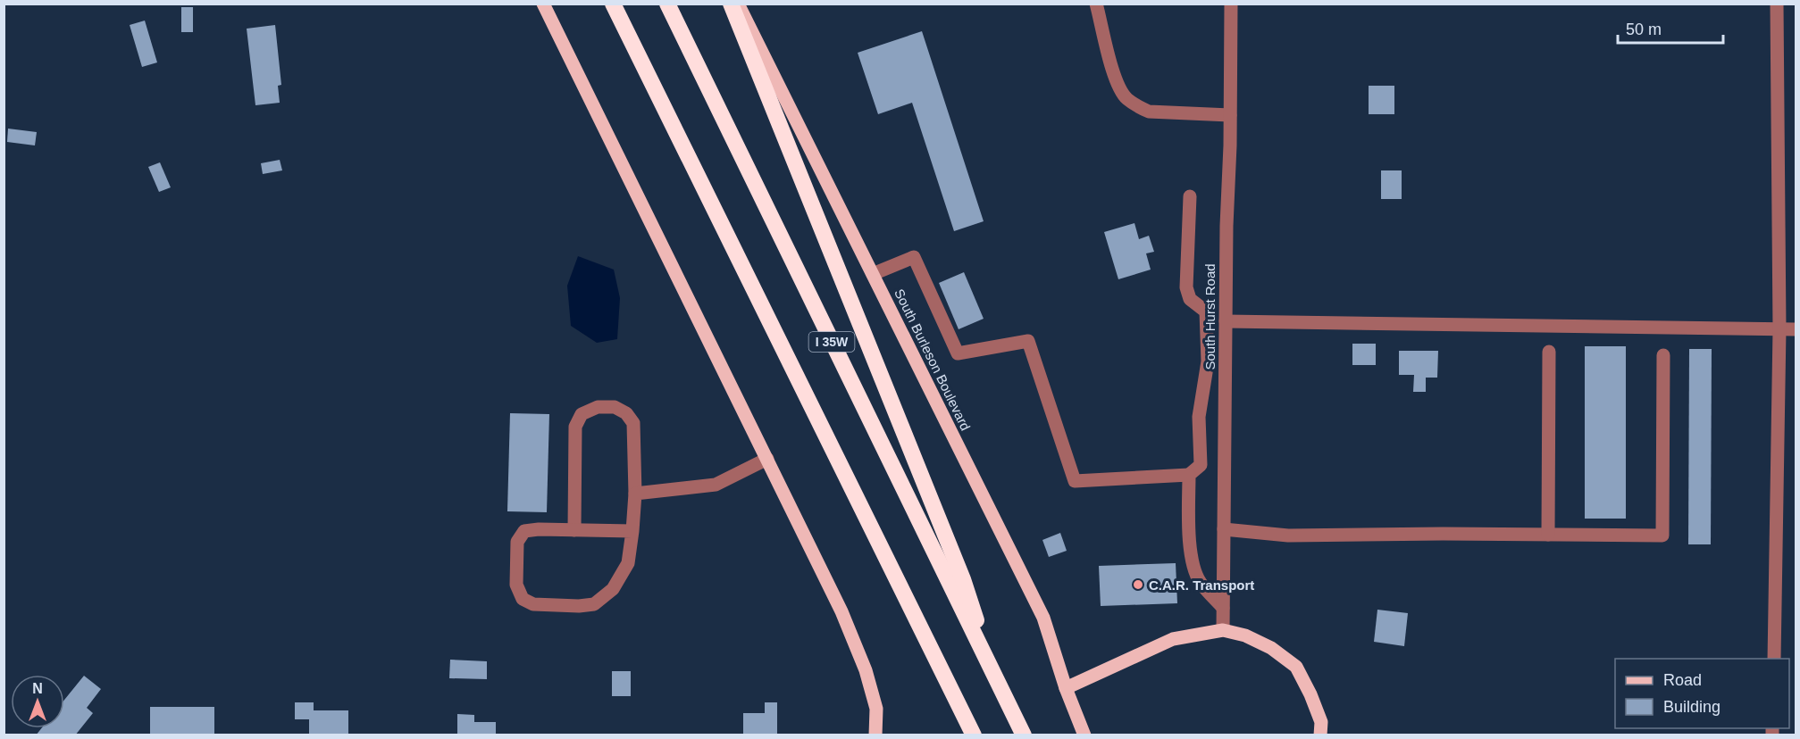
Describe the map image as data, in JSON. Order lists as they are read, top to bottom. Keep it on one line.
{"streets":{"highway":["I 35W"],"main road":["South Burleson Boulevard"],"street":["South Hurst Road"]},"places":["C.A.R. Transport"],"legend":["Road","Building"],"scale_bar":"50 m","north":"top"}
